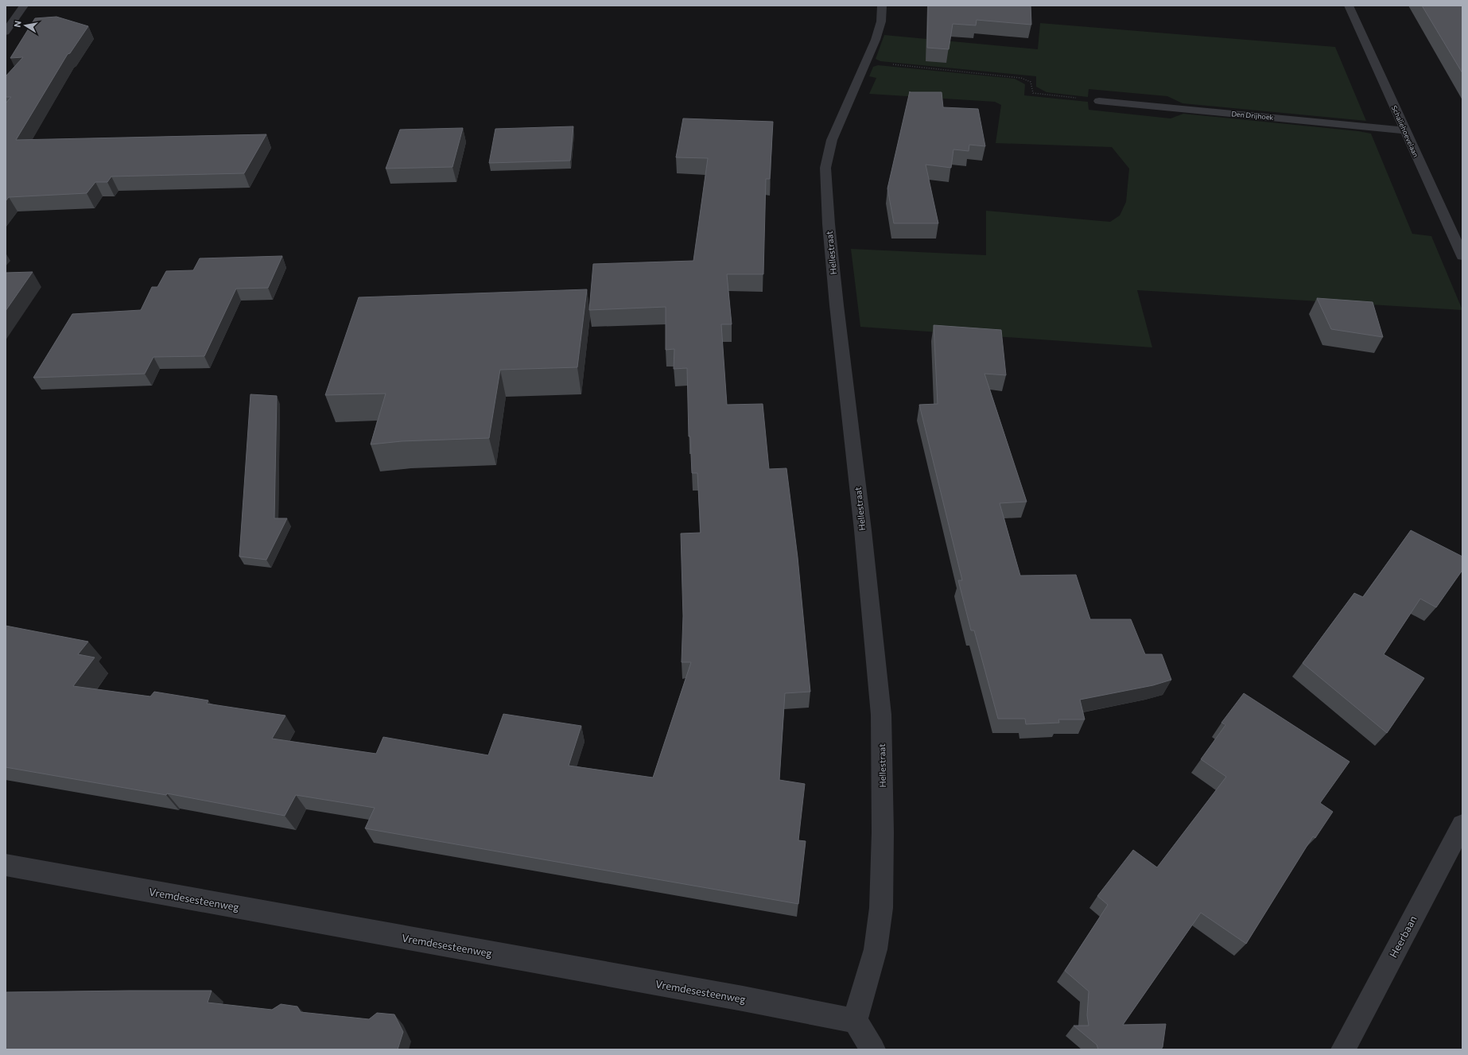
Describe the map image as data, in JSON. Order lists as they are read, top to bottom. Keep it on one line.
{"streets":{"street":["Den Drijhoek","Schaliehoevelaan","Hellestraat","Vremdesesteenweg","Heerbaan"]},"crossings":[["Den Drijhoek","Schaliehoevelaan"],["Hellestraat","Vremdesesteenweg"]],"north":"left"}
